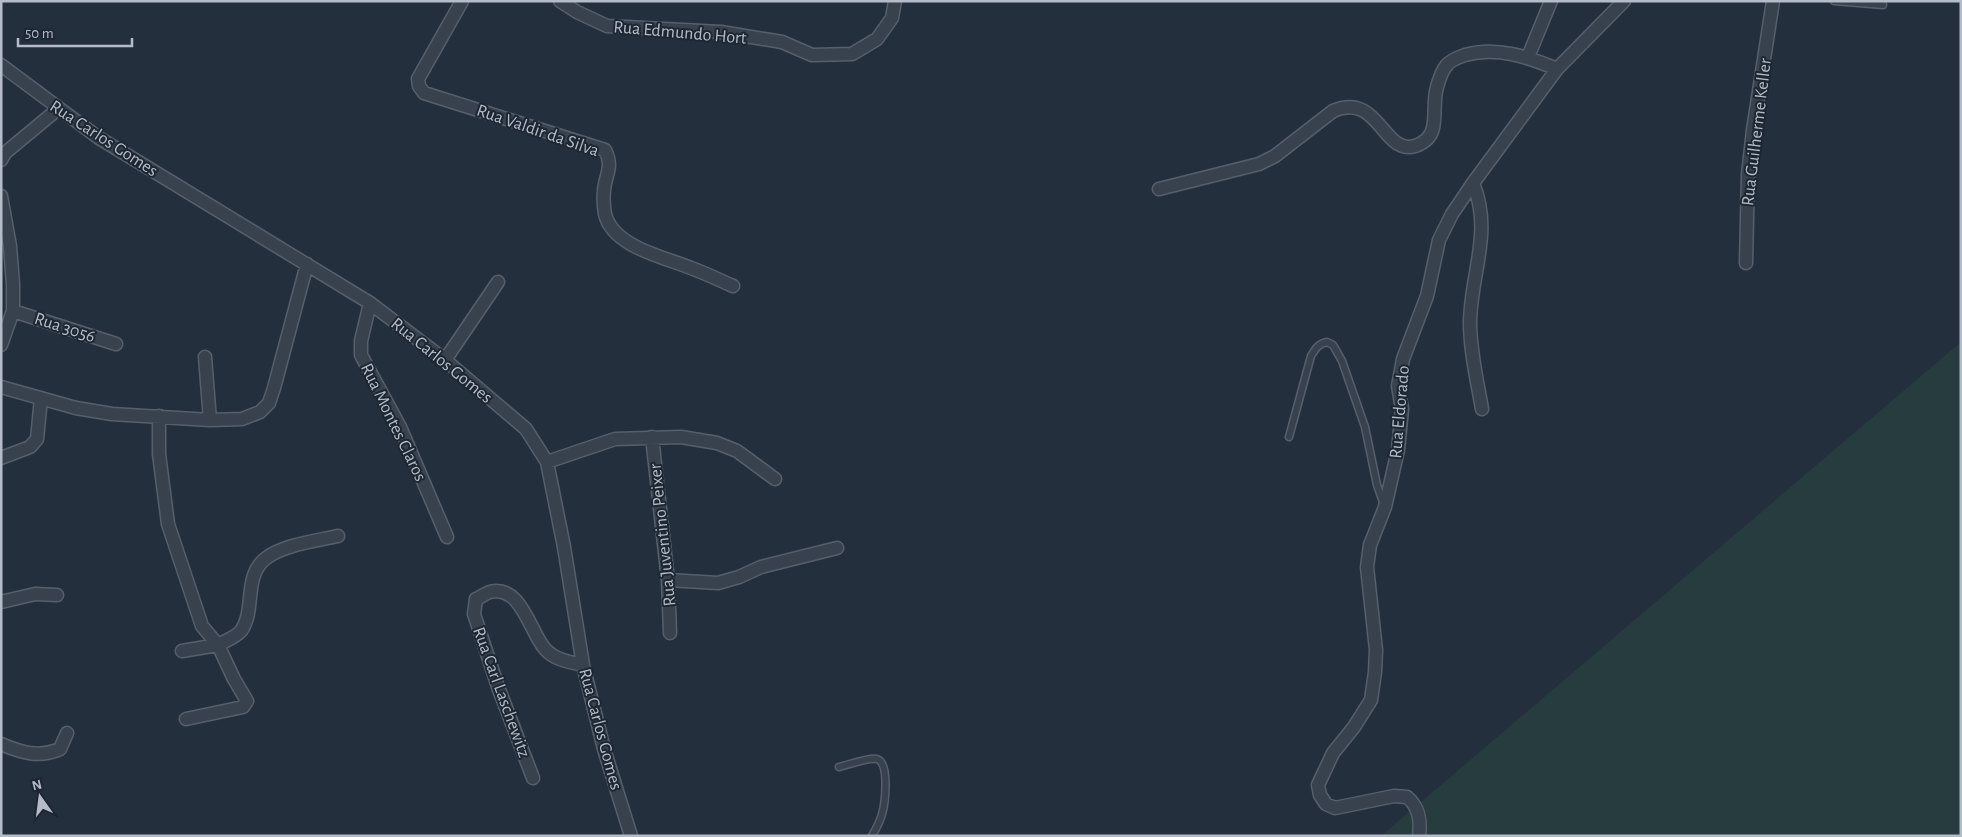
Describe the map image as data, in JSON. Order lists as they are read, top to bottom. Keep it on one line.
{"streets":{"street":["Rua Edmundo Hort","Rua Valdir da Silva","Rua Guilherme Keller","Rua Carlos Gomes","Rua 3056","Rua Eldorado","Rua Montes Claros","Rua Juventino Peixer","Rua Carl Laschewitz"]},"crossings":[["Rua Carlos Gomes","Rua Montes Claros"],["Rua Carlos Gomes","Rua Carl Laschewitz"]],"scale_bar":"50 m","north":"top"}
